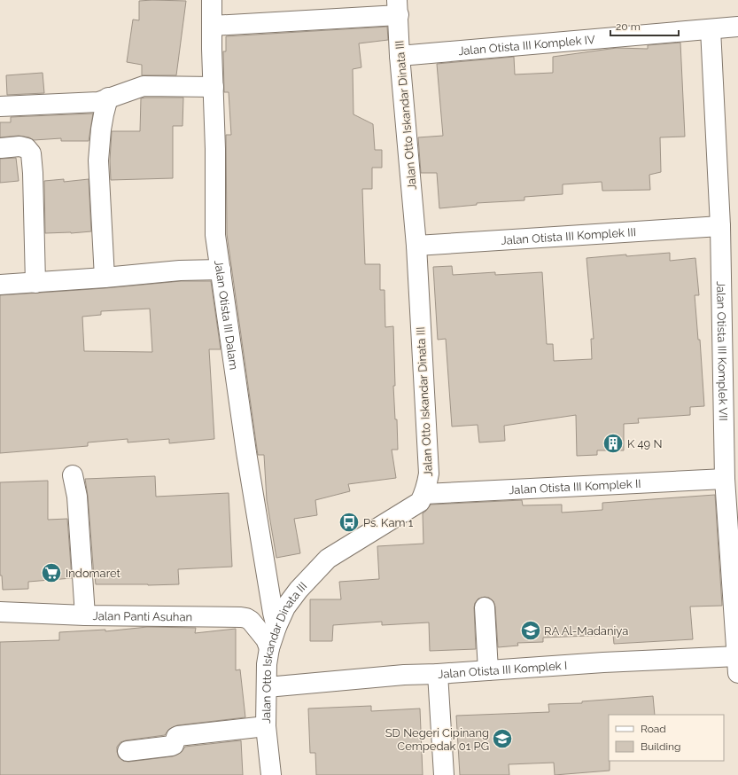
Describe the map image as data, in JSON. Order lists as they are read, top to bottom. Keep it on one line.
{"streets":{"street":["Jalan Otista III Komplek IV","Jalan Otto Iskandar Dinata III","Jalan Otista III Komplek III","Jalan Otista III Dalam","Jalan Otista III Komplek VII","Jalan Otista III Komplek II","Jalan Panti Asuhan","Jalan Otista III Komplek I"]},"crossings":[["Jalan Otista III Komplek IV","Jalan Otto Iskandar Dinata III"],["Jalan Otista III Komplek IV","Jalan Otista III Komplek VII"],["Jalan Otto Iskandar Dinata III","Jalan Otista III Komplek III"],["Jalan Otto Iskandar Dinata III","Jalan Otista III Dalam"],["Jalan Otto Iskandar Dinata III","Jalan Otista III Komplek II"],["Jalan Otto Iskandar Dinata III","Jalan Panti Asuhan"],["Jalan Otto Iskandar Dinata III","Jalan Otista III Komplek I"],["Jalan Otista III Komplek III","Jalan Otista III Komplek VII"],["Jalan Otista III Komplek VII","Jalan Otista III Komplek II"],["Jalan Otista III Komplek VII","Jalan Otista III Komplek I"]],"places":{"building":["K 49 N"],"bus stop":["Ps. Kam 1"],"supermarket":["Indomaret"],"school or university":["RA Al-Madaniya","SD Negeri Cipinang Cempedak 01 PG"]},"legend":["Road","Building"],"scale_bar":"20 m"}
